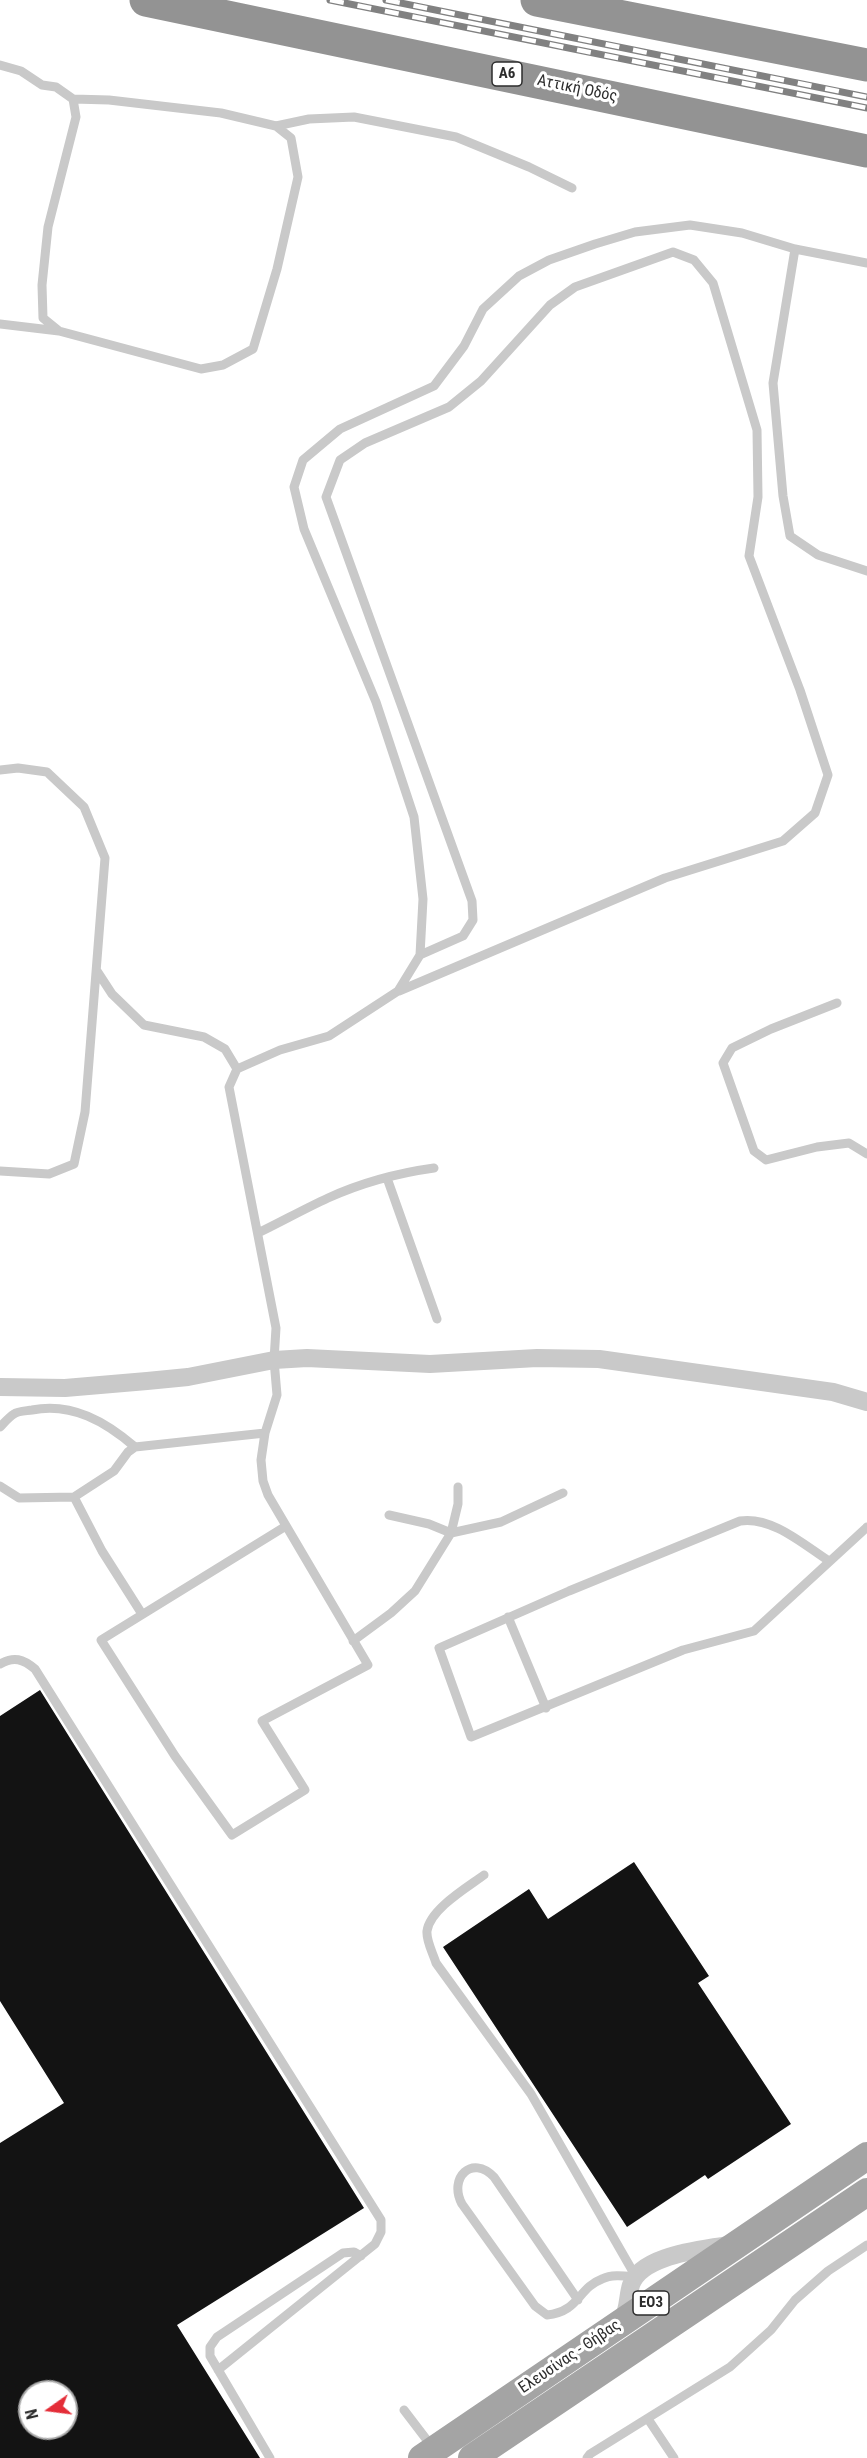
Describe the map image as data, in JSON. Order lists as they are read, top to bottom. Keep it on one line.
{"streets":{"highway":["Α6","Αττική Οδός"],"main road":["ΕΟ3","Ελευσίνας - Θήβας"]},"north":"left"}
